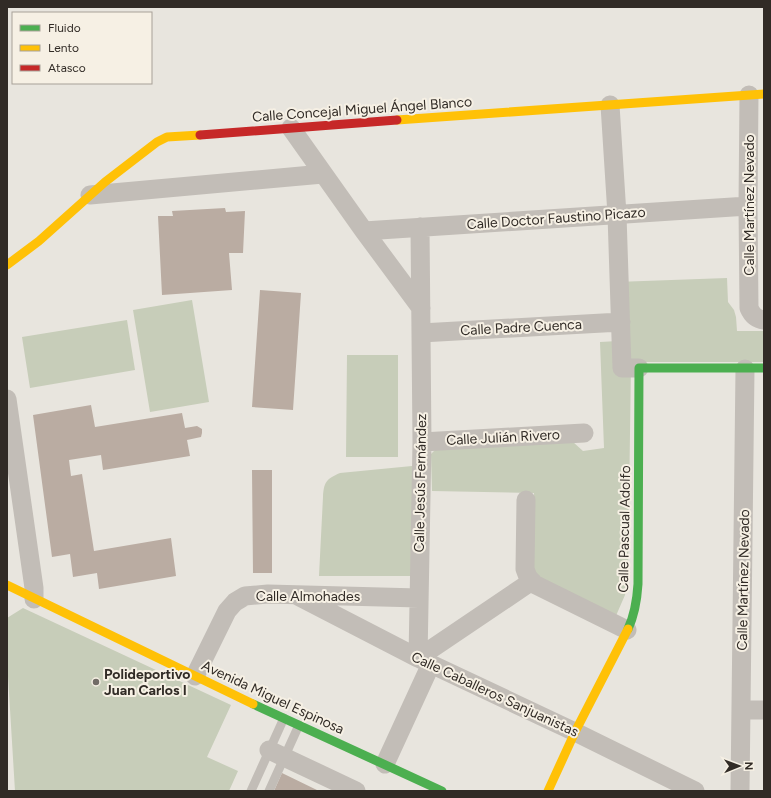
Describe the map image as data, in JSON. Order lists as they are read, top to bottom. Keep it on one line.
{"streets":{"street":["Calle Concejal Miguel Ángel Blanco","Calle Martínez Nevado","Calle Doctor Faustino Picazo","Calle Padre Cuenca","Calle Julián Rivero","Calle Jesús Fernández","Calle Pascual Adolfo","Calle Almohades","Calle Caballeros Sanjuanistas","Avenida Miguel Espinosa"]},"crossings":[["Calle Concejal Miguel Ángel Blanco","Calle Martínez Nevado"],["Calle Martínez Nevado","Calle Doctor Faustino Picazo"],["Calle Doctor Faustino Picazo","Calle Jesús Fernández"],["Calle Padre Cuenca","Calle Jesús Fernández"],["Calle Julián Rivero","Calle Jesús Fernández"],["Calle Jesús Fernández","Calle Almohades"],["Calle Jesús Fernández","Calle Caballeros Sanjuanistas"],["Calle Pascual Adolfo","Calle Caballeros Sanjuanistas"],["Calle Almohades","Calle Caballeros Sanjuanistas"],["Calle Almohades","Avenida Miguel Espinosa"]],"places":["Polideportivo Juan Carlos I"],"legend":["Fluido","Lento","Atasco"],"north":"right"}
